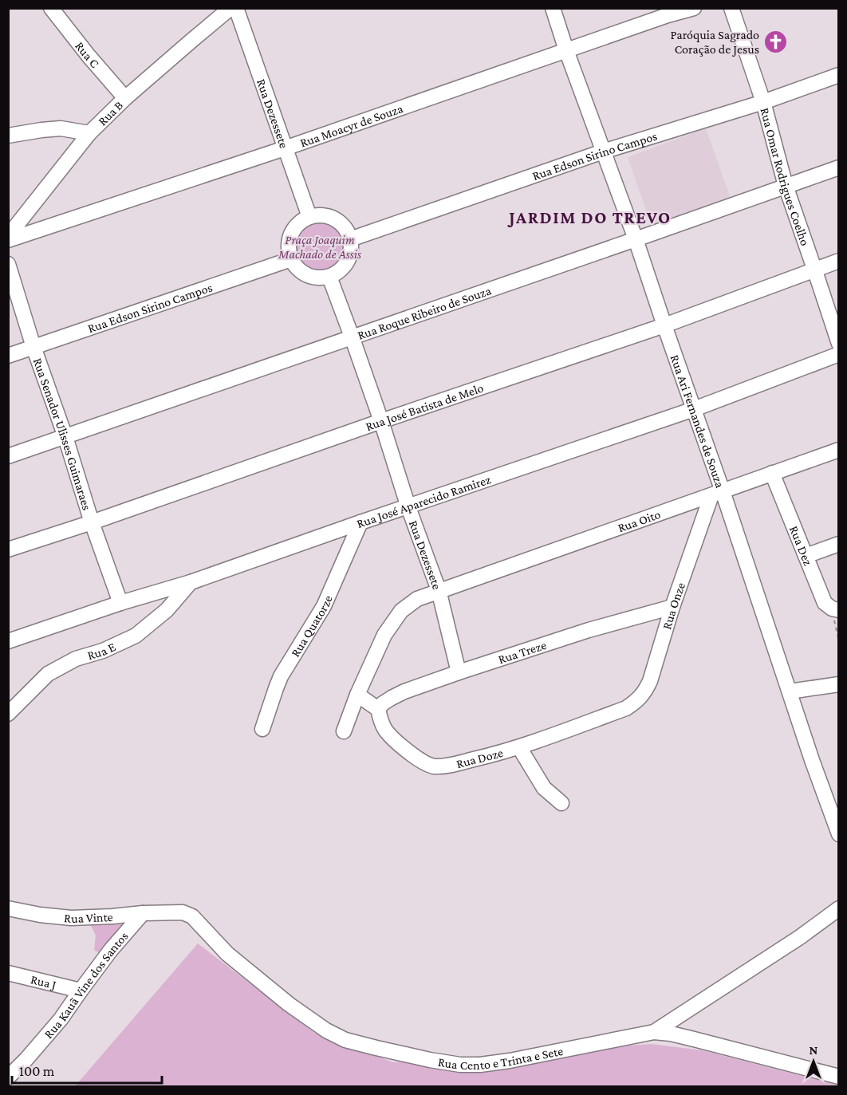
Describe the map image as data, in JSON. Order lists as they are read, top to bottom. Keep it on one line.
{"streets":{"street":["Rua C","Rua Dezessete","Rua B","Rua Moacyr de Souza","Rua Edson Sirino Campos","Rua Omar Rodrigues Coelho","Rua Roque Ribeiro de Souza","Rua José Batista de Melo","Rua Ari Fernandes de Souza","Rua Senador Ulisses Guimaraes","Rua José Aparecido Ramirez","Rua Oito","Rua Dez","Rua Onze","Rua Quatorze","Rua E","Rua Treze","Rua Doze","Rua Vinte","Rua J","Rua Kauã Vine dos Santos","Rua Cento e Trinta e Sete"]},"crossings":[["Rua C","Rua B"],["Rua Dezessete","Rua Moacyr de Souza"],["Rua Dezessete","Rua Edson Sirino Campos"],["Rua Dezessete","Rua Roque Ribeiro de Souza"],["Rua Dezessete","Rua José Batista de Melo"],["Rua Dezessete","Rua José Aparecido Ramirez"],["Rua Dezessete","Rua Oito"],["Rua Dezessete","Rua Treze"],["Rua B","Rua Moacyr de Souza"],["Rua Moacyr de Souza","Rua Ari Fernandes de Souza"],["Rua Edson Sirino Campos","Rua Omar Rodrigues Coelho"],["Rua Edson Sirino Campos","Rua Ari Fernandes de Souza"],["Rua Edson Sirino Campos","Rua Senador Ulisses Guimaraes"],["Rua Omar Rodrigues Coelho","Rua Roque Ribeiro de Souza"],["Rua Omar Rodrigues Coelho","Rua José Batista de Melo"],["Rua Roque Ribeiro de Souza","Rua Ari Fernandes de Souza"],["Rua Roque Ribeiro de Souza","Rua Senador Ulisses Guimaraes"],["Rua José Batista de Melo","Rua Ari Fernandes de Souza"],["Rua José Batista de Melo","Rua Senador Ulisses Guimaraes"],["Rua Ari Fernandes de Souza","Rua José Aparecido Ramirez"],["Rua Ari Fernandes de Souza","Rua Oito"],["Rua Ari Fernandes de Souza","Rua Onze"],["Rua Senador Ulisses Guimaraes","Rua José Aparecido Ramirez"],["Rua José Aparecido Ramirez","Rua Quatorze"],["Rua José Aparecido Ramirez","Rua E"],["Rua Oito","Rua Dez"],["Rua Oito","Rua Onze"],["Rua Onze","Rua Treze"],["Rua Onze","Rua Doze"],["Rua Treze","Rua Doze"],["Rua Vinte","Rua Kauã Vine dos Santos"],["Rua Vinte","Rua Cento e Trinta e Sete"],["Rua J","Rua Kauã Vine dos Santos"]],"districts":["JARDIM DO TREVO"],"parks":["Praça Joaquim Machado de Assis"],"places":{"church":["Paróquia Sagrado Coração de Jesus"]},"scale_bar":"100 m","north":"top"}
